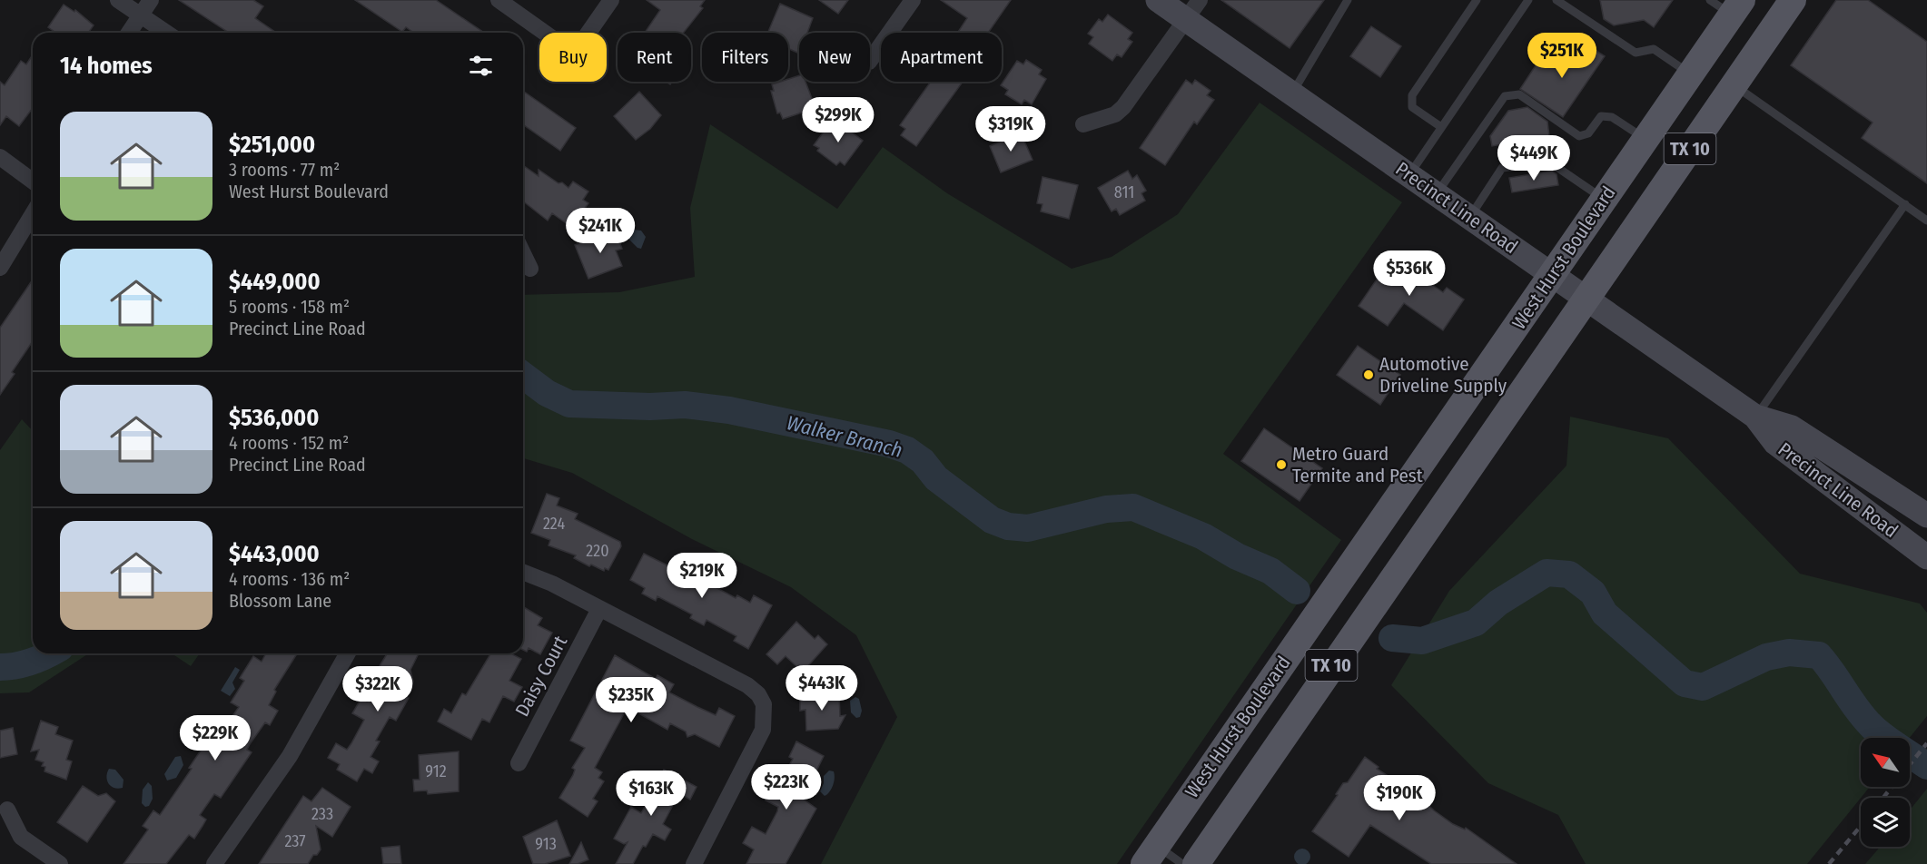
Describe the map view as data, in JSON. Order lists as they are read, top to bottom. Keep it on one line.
{"streets":{"main road":["TX 10","Precinct Line Road","West Hurst Boulevard"],"street":["Daisy Court"]},"crossings":[["TX 10","Precinct Line Road"],["Precinct Line Road","West Hurst Boulevard"]],"water":["Walker Branch"],"places":["Automotive Driveline Supply","Metro Guard Termite and Pest"],"house_numbers":["811","224","220","912","233","237","913"],"north":"top left","page":{"price":["$251K","$299K","$319K","$449K","$241K","$536K","$219K","$443K","$322K","$235K","$229K","$223K","$163K","$190K"],"chip":["Buy","Rent","Filters","New","Apartment"],"heading":"14 homes","list":[{"name":"$251,000","note":"3 rooms · 77 m² · West Hurst Boulevard"},{"name":"$449,000","note":"5 rooms · 158 m² · Precinct Line Road"},{"name":"$536,000","note":"4 rooms · 152 m² · Precinct Line Road"},{"name":"$443,000","note":"4 rooms · 136 m² · Blossom Lane"}]}}
